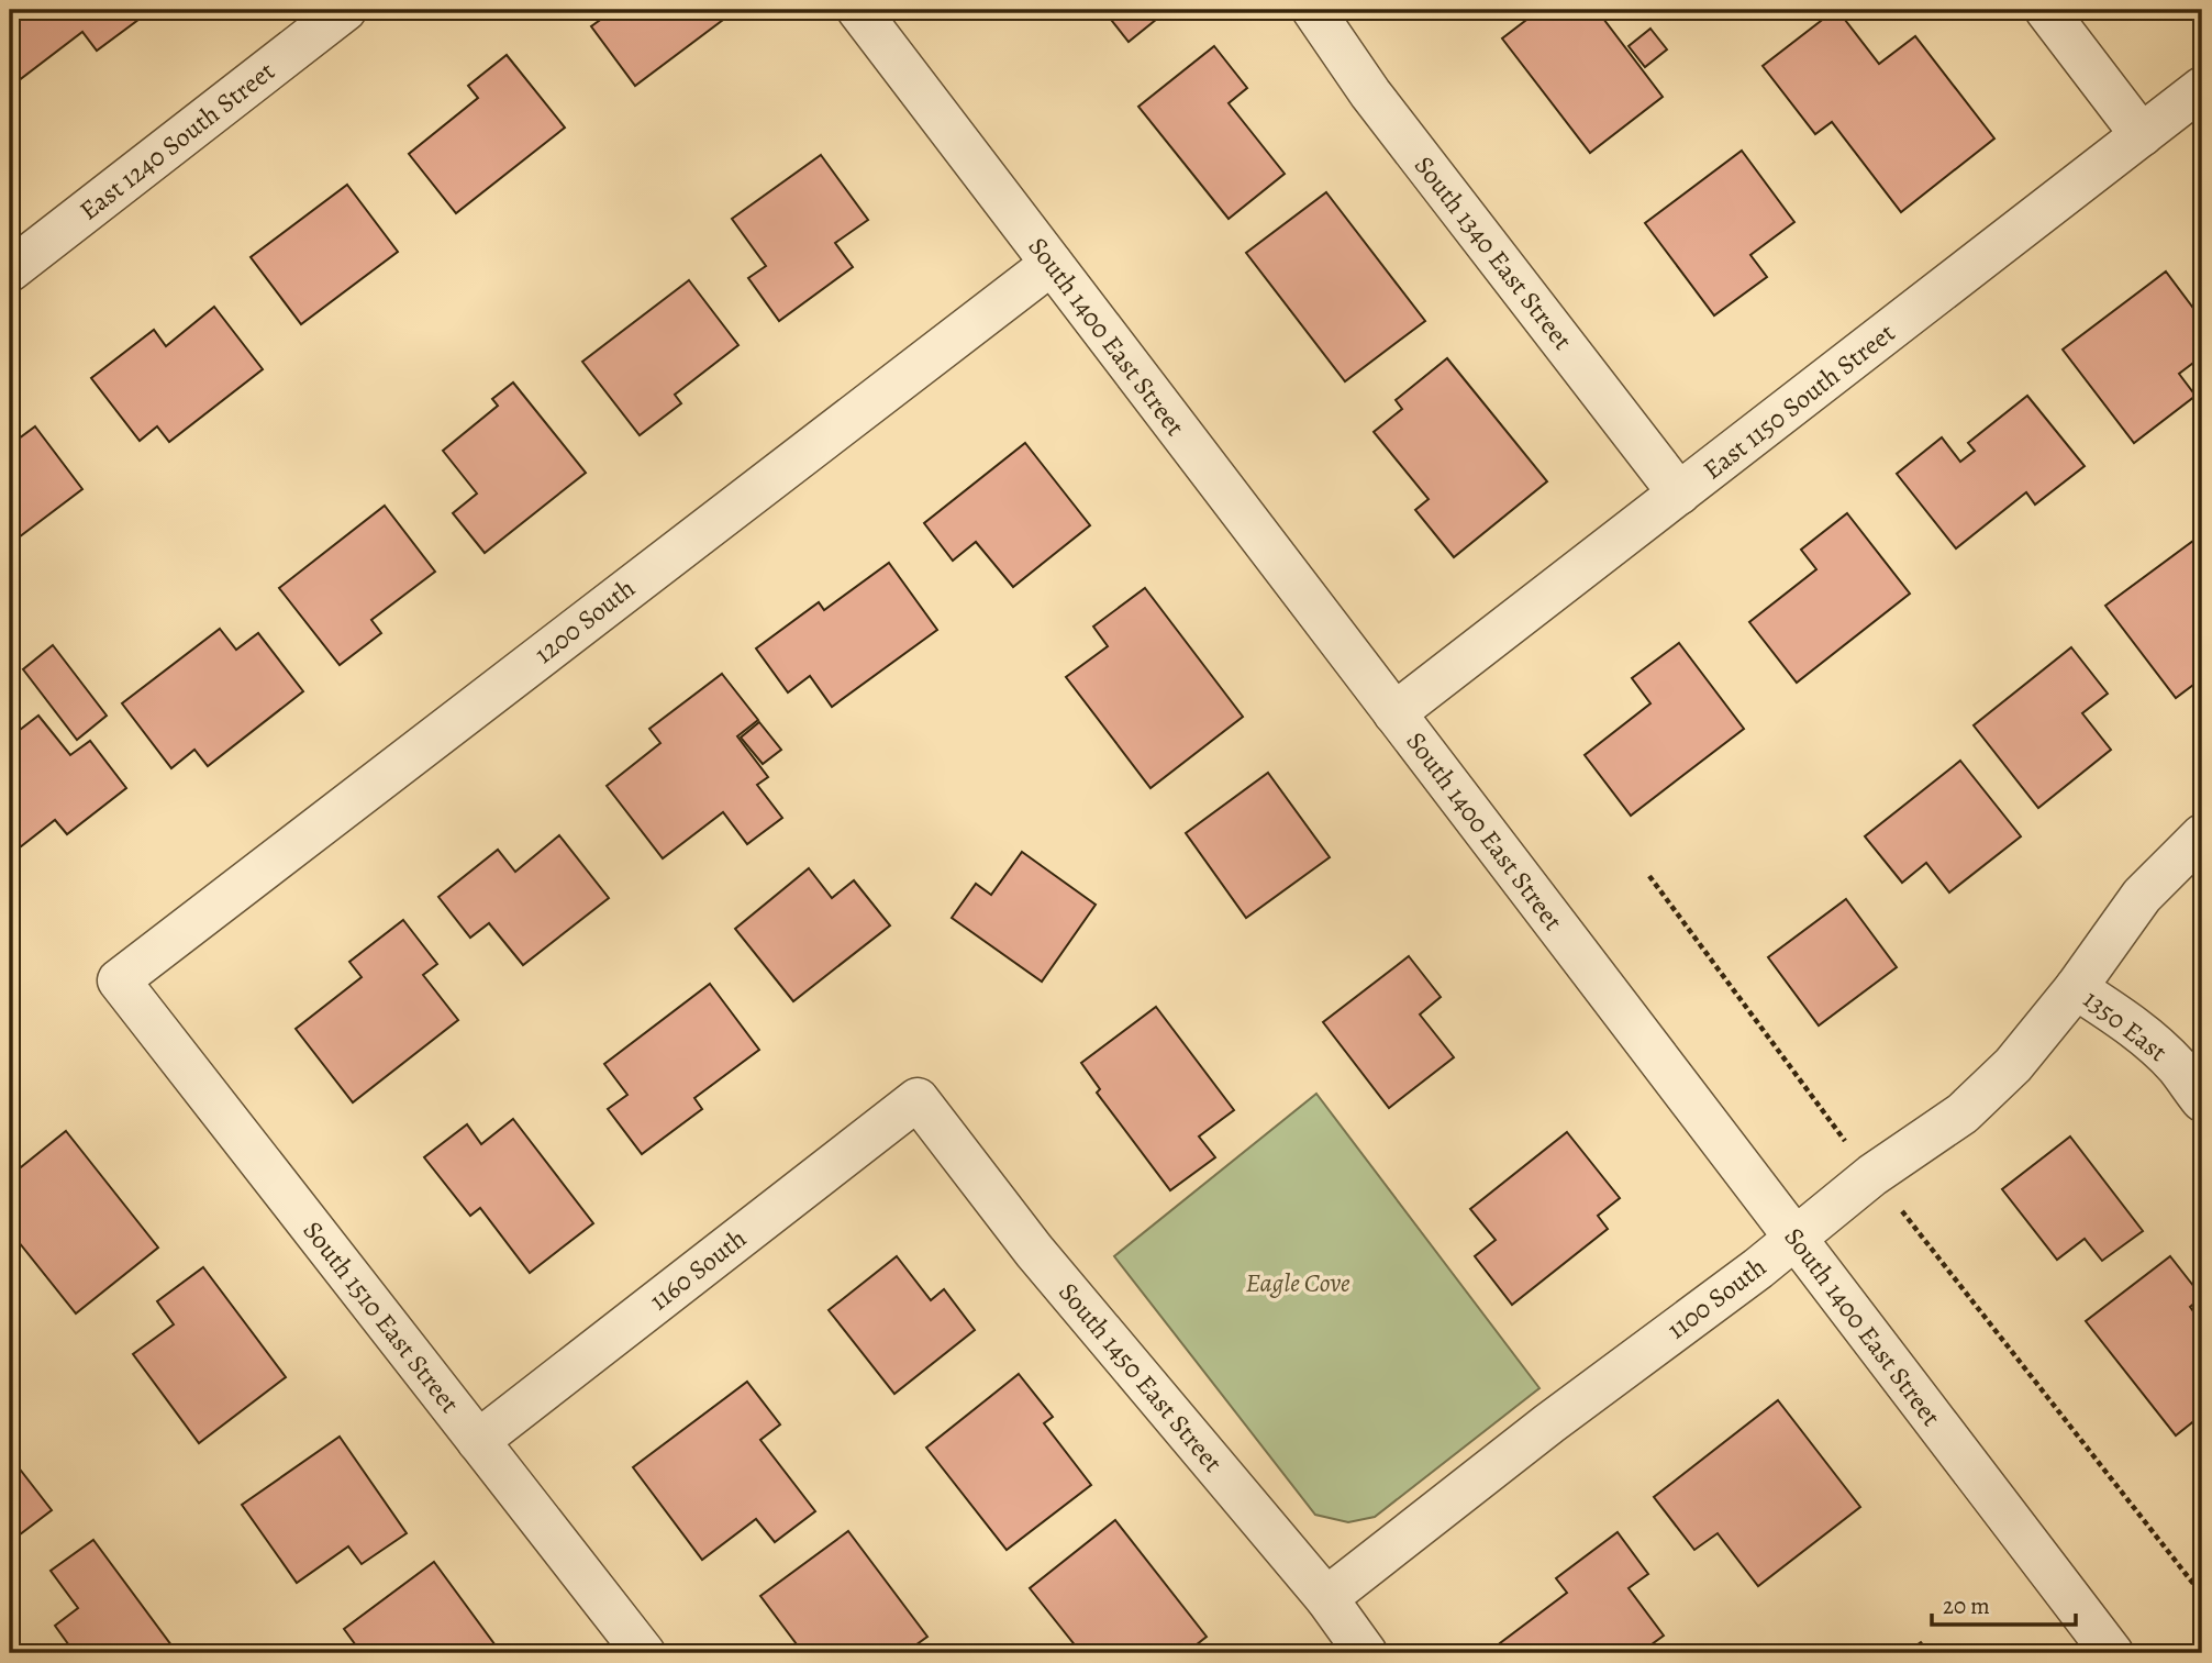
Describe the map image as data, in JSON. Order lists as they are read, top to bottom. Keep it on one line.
{"streets":{"street":["East 1240 South Street","South 1340 East Street","South 1400 East Street","East 1150 South Street","1200 South","1350 East","1160 South","1100 South","South 1510 East Street","South 1450 East Street"]},"crossings":[["South 1340 East Street","East 1150 South Street"],["South 1400 East Street","East 1150 South Street"],["South 1400 East Street","1200 South"],["South 1400 East Street","1100 South"],["1200 South","South 1510 East Street"],["1350 East","1100 South"],["1160 South","South 1510 East Street"],["1160 South","South 1450 East Street"],["1100 South","South 1450 East Street"]],"parks":["Eagle Cove"],"scale_bar":"20 m"}
